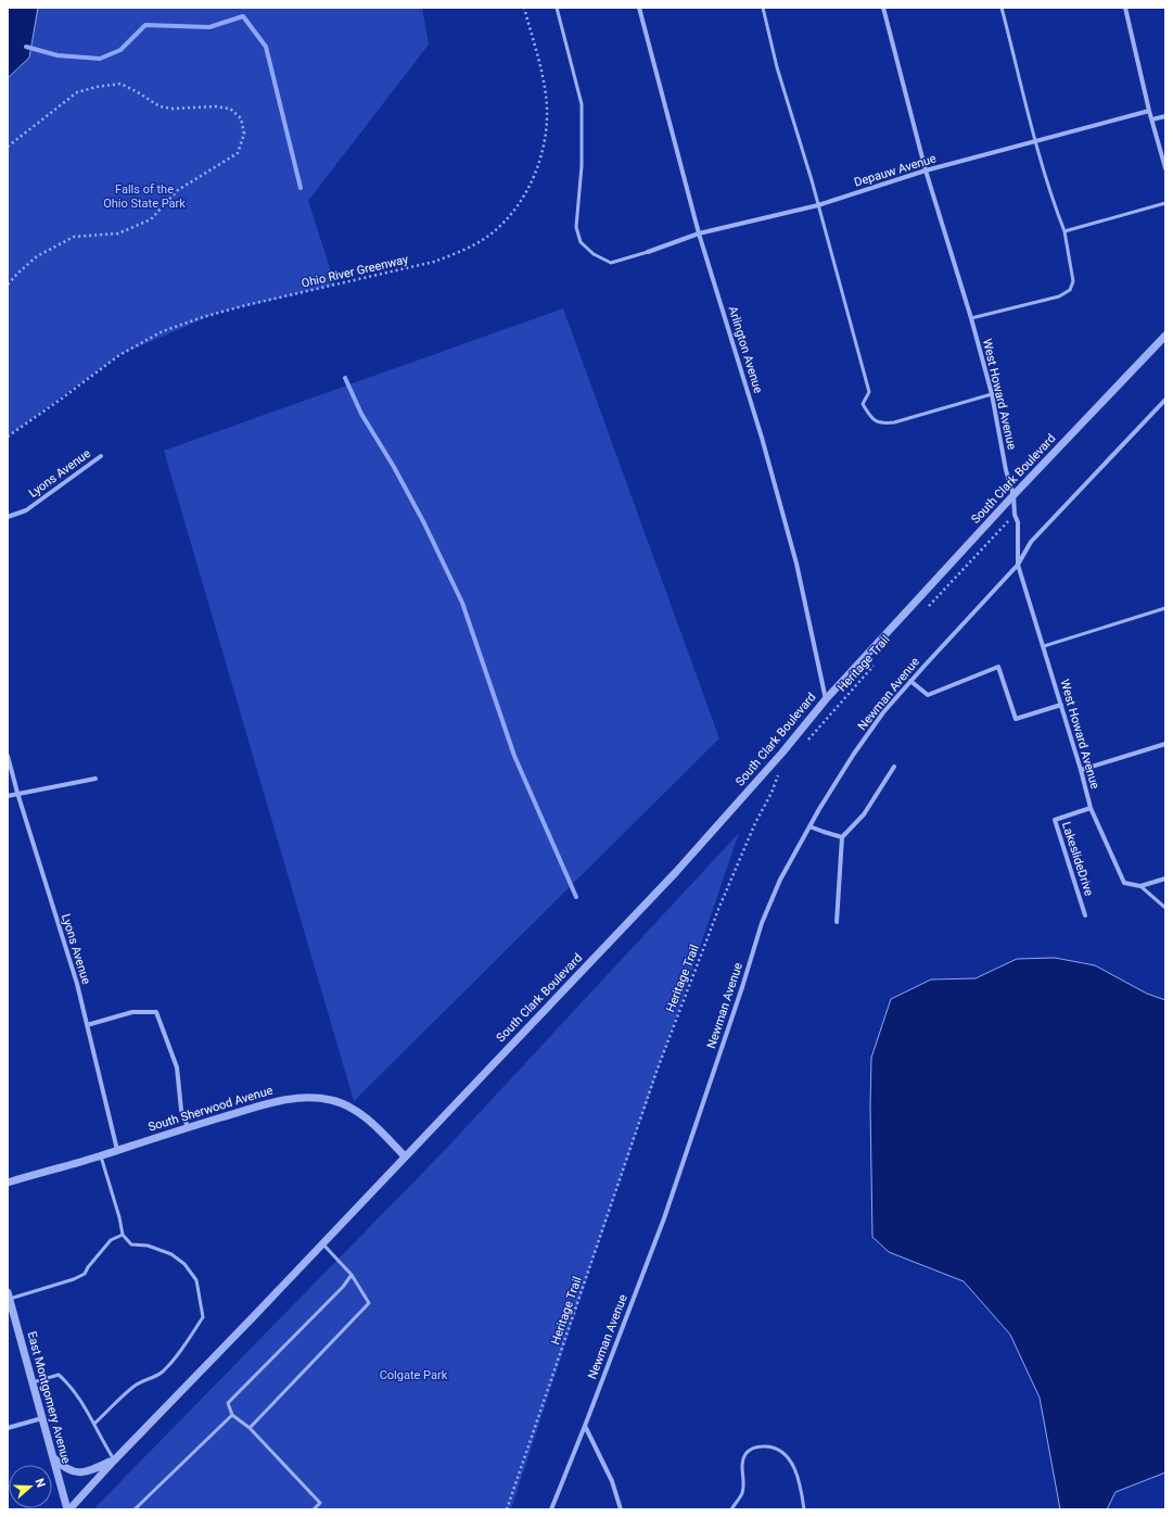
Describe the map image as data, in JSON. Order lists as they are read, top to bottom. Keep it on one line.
{"streets":{"street":["Depauw Avenue","Arlington Avenue","West Howard Avenue","Lyons Avenue","South Clark Boulevard","Newman Avenue","LakeslideDrive","South Sherwood Avenue","East Montgomery Avenue"],"path":["Ohio River Greenway","Heritage Trail"]},"crossings":[["Depauw Avenue","Arlington Avenue"],["Depauw Avenue","West Howard Avenue"],["Arlington Avenue","South Clark Boulevard"],["West Howard Avenue","South Clark Boulevard"],["West Howard Avenue","Newman Avenue"],["West Howard Avenue","LakeslideDrive"],["Lyons Avenue","South Sherwood Avenue"],["South Clark Boulevard","South Sherwood Avenue"],["South Clark Boulevard","East Montgomery Avenue"]],"parks":["Falls of the Ohio State Park","Colgate Park"],"north":"right"}
